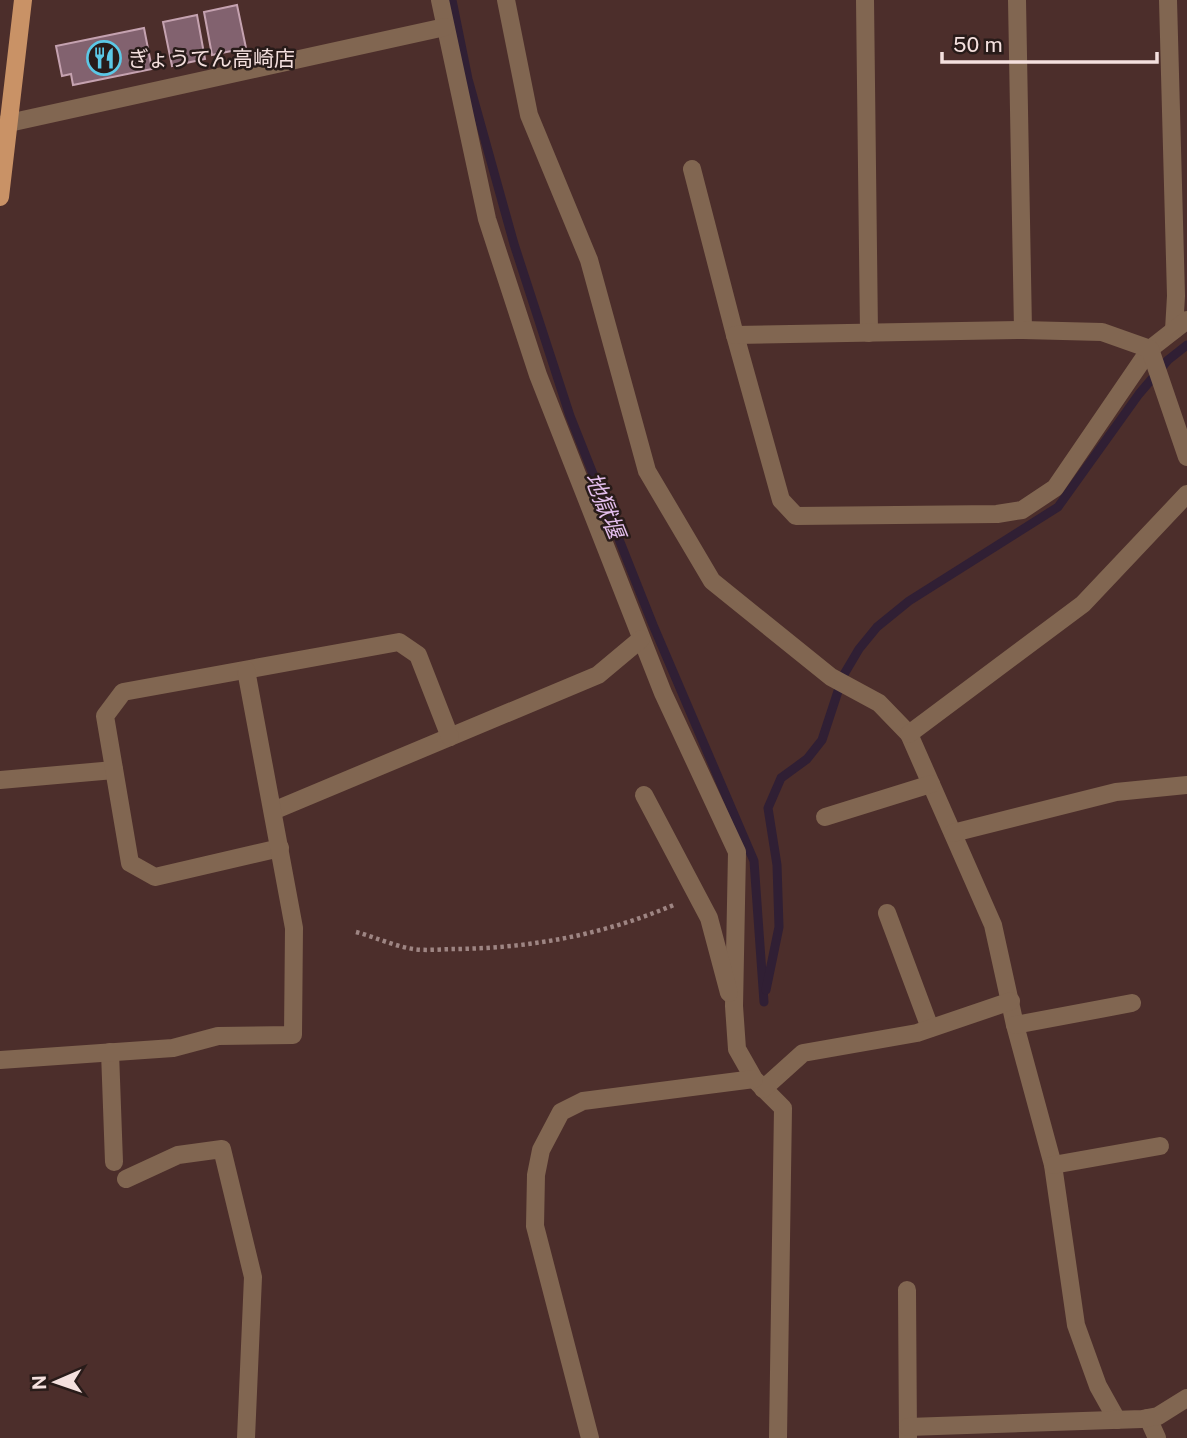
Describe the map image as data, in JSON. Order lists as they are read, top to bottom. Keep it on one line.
{"water":["地獄堰"],"places":{"restaurant":["ぎょうてん高崎店"]},"scale_bar":"50 m","north":"left"}
